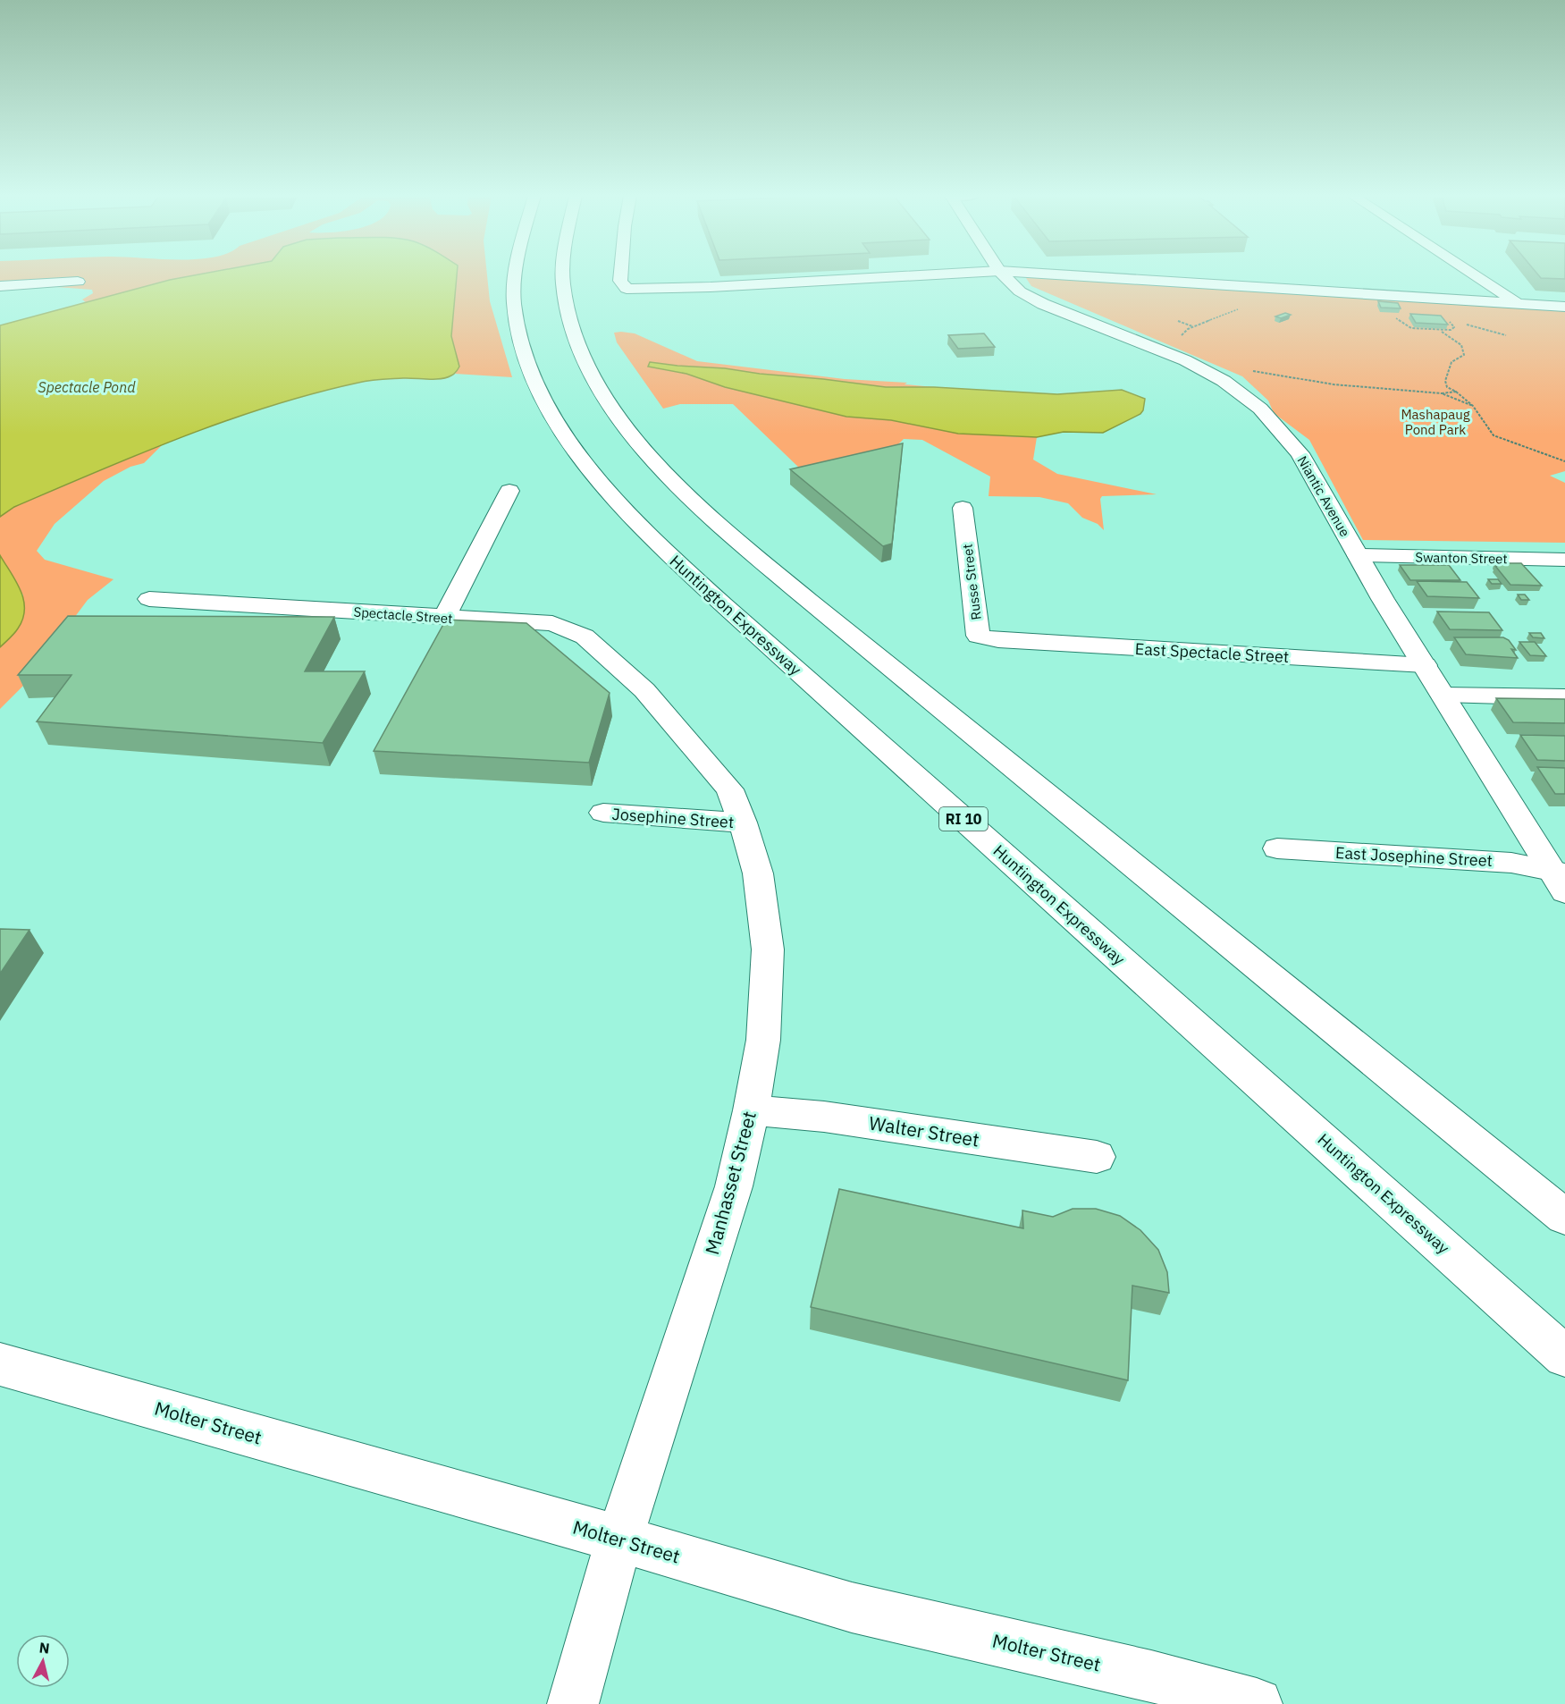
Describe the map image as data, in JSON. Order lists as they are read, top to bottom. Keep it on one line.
{"streets":{"main road":["Niantic Avenue","Swanton Street","Russe Street","Spectacle Street","Huntington Expressway","East Spectacle Street","Josephine Street","RI 10","East Josephine Street","Walter Street","Manhasset Street","Molter Street"]},"crossings":[["Niantic Avenue","Swanton Street"],["Niantic Avenue","East Spectacle Street"],["Niantic Avenue","East Josephine Street"],["Russe Street","East Spectacle Street"],["Spectacle Street","Manhasset Street"],["Josephine Street","Manhasset Street"],["Walter Street","Manhasset Street"],["Manhasset Street","Molter Street"]],"water":["Spectacle Pond"],"parks":["Mashapaug Pond Park"],"north":"top"}
